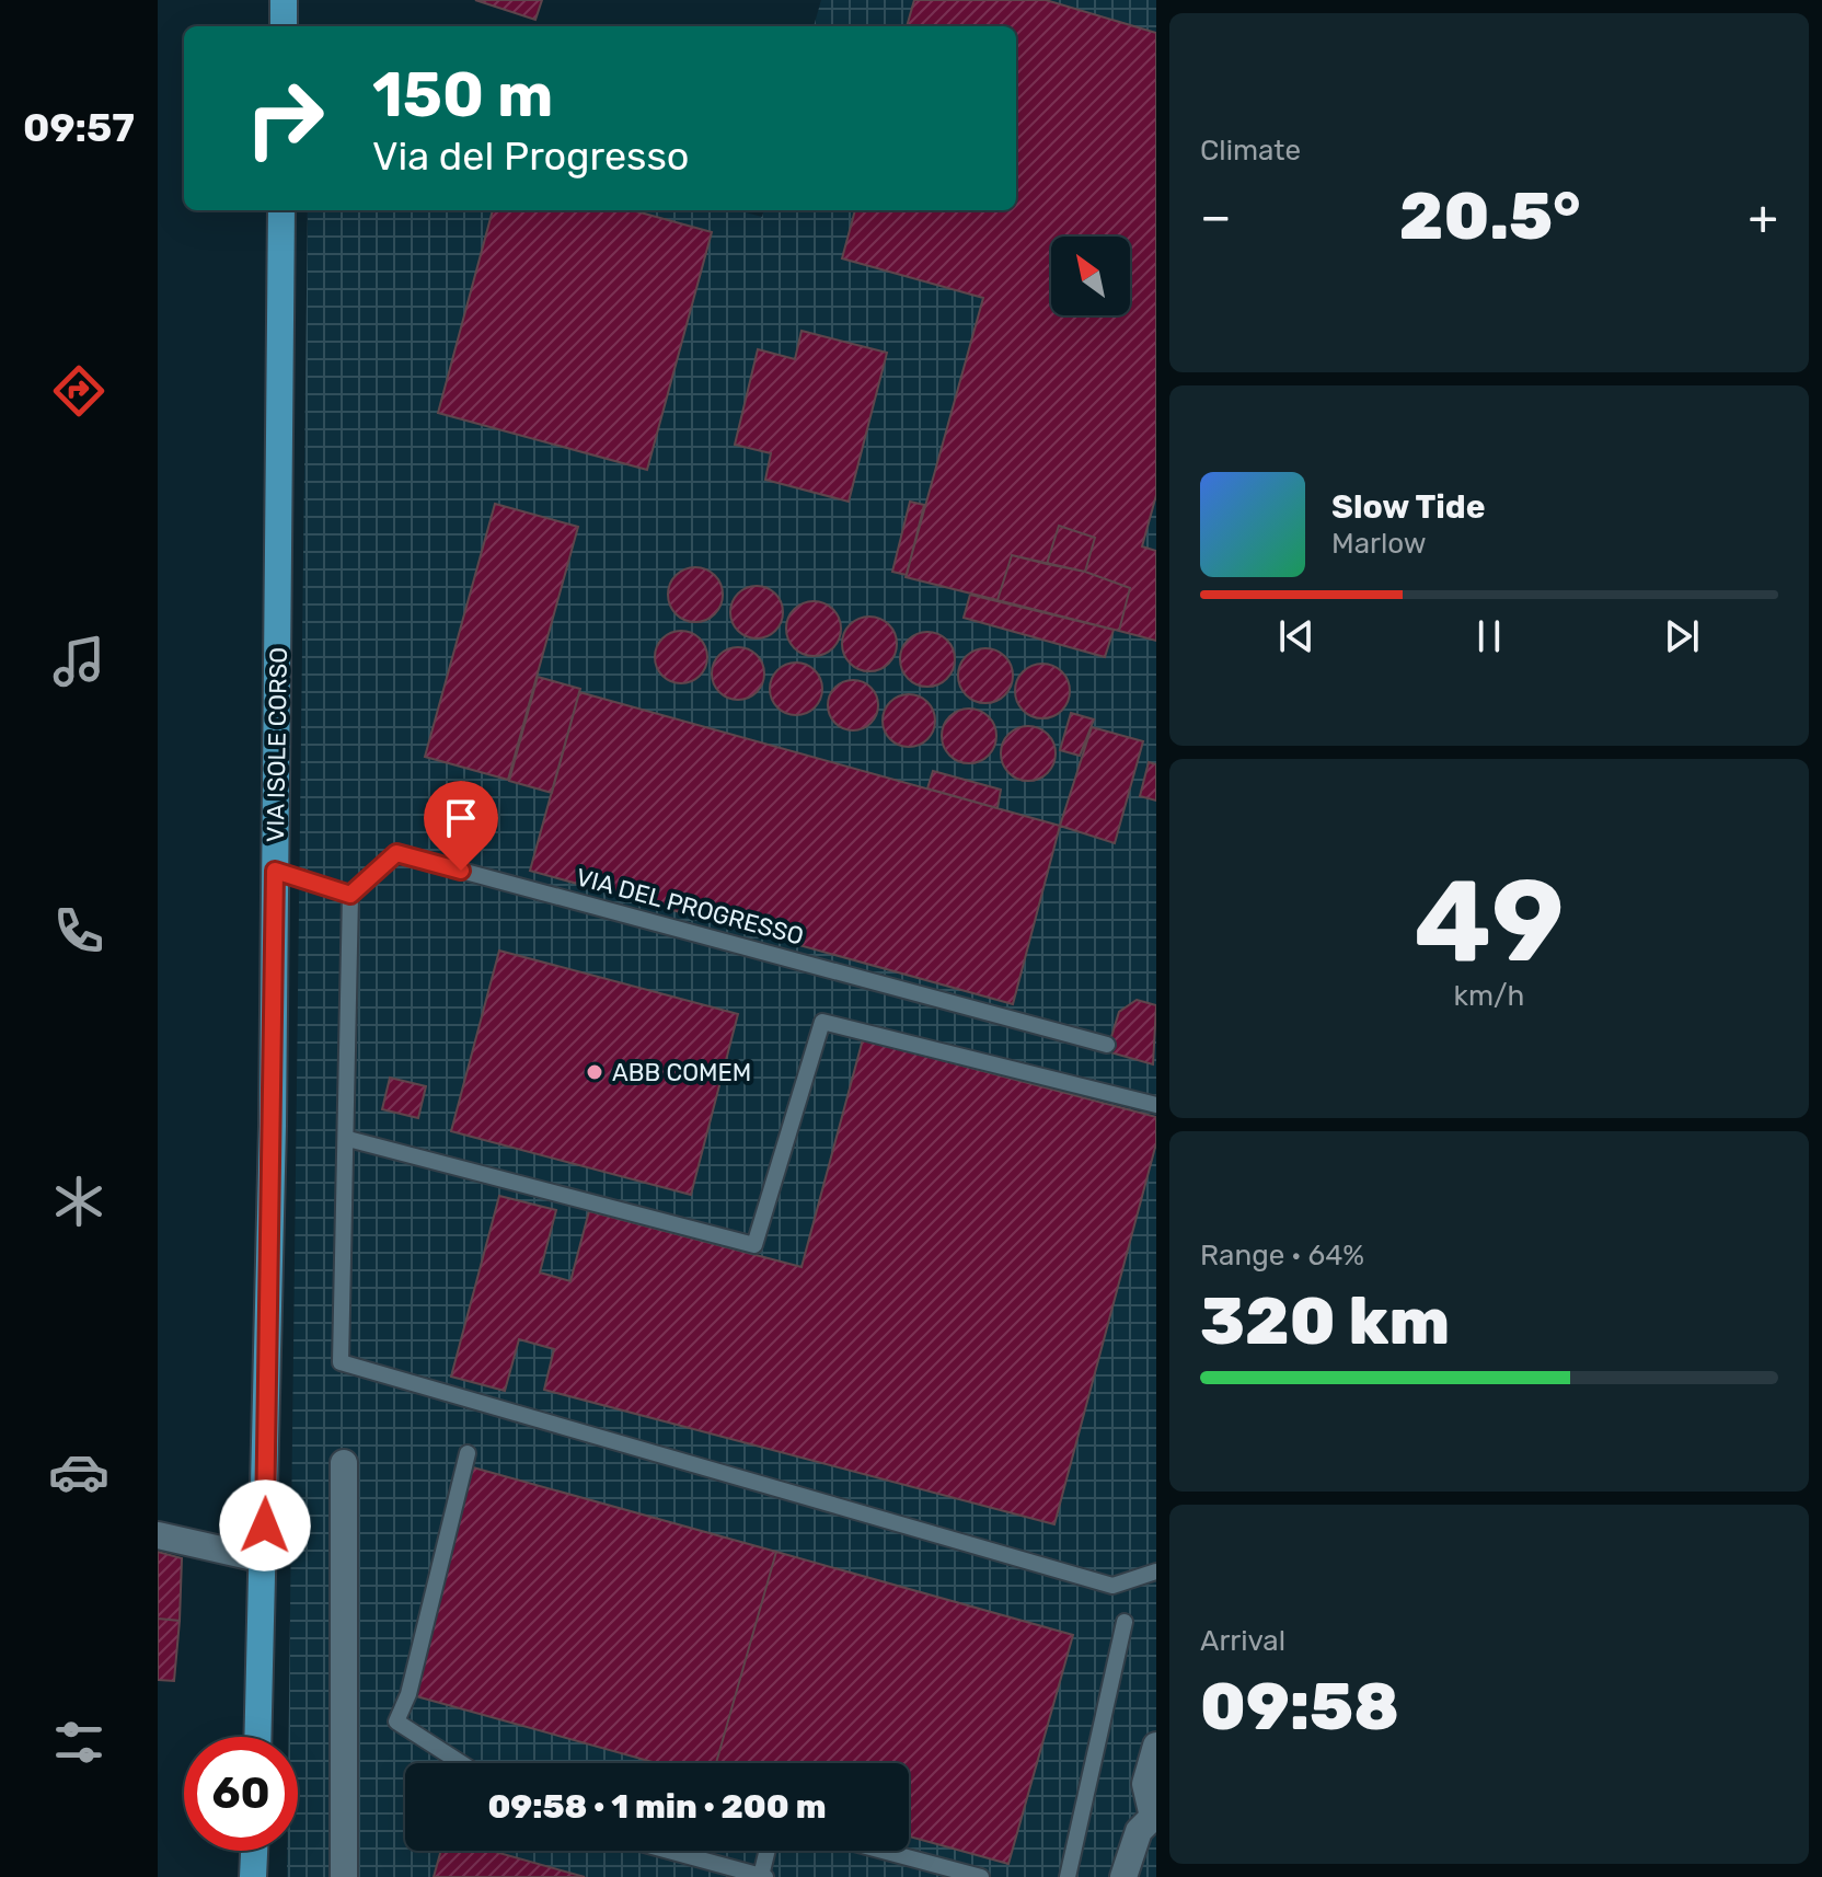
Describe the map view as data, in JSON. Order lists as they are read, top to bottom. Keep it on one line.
{"streets":{"main road":["VIA ISOLE CORSO"],"lane":["VIA DEL PROGRESSO"]},"places":["ABB COMEM"],"north":"top left","page":{"tabs":"09:57","tile":["Climate",["49","km/h"],["Range · 64%","320 km"],["Arrival","09:58"]],"turn":["150 m","Via del Progresso"],"heat":["−","20.5°","+"],"song":["Slow Tide","Marlow"],"limit":"60","trip":"09:58 · 1 min · 200 m"}}
